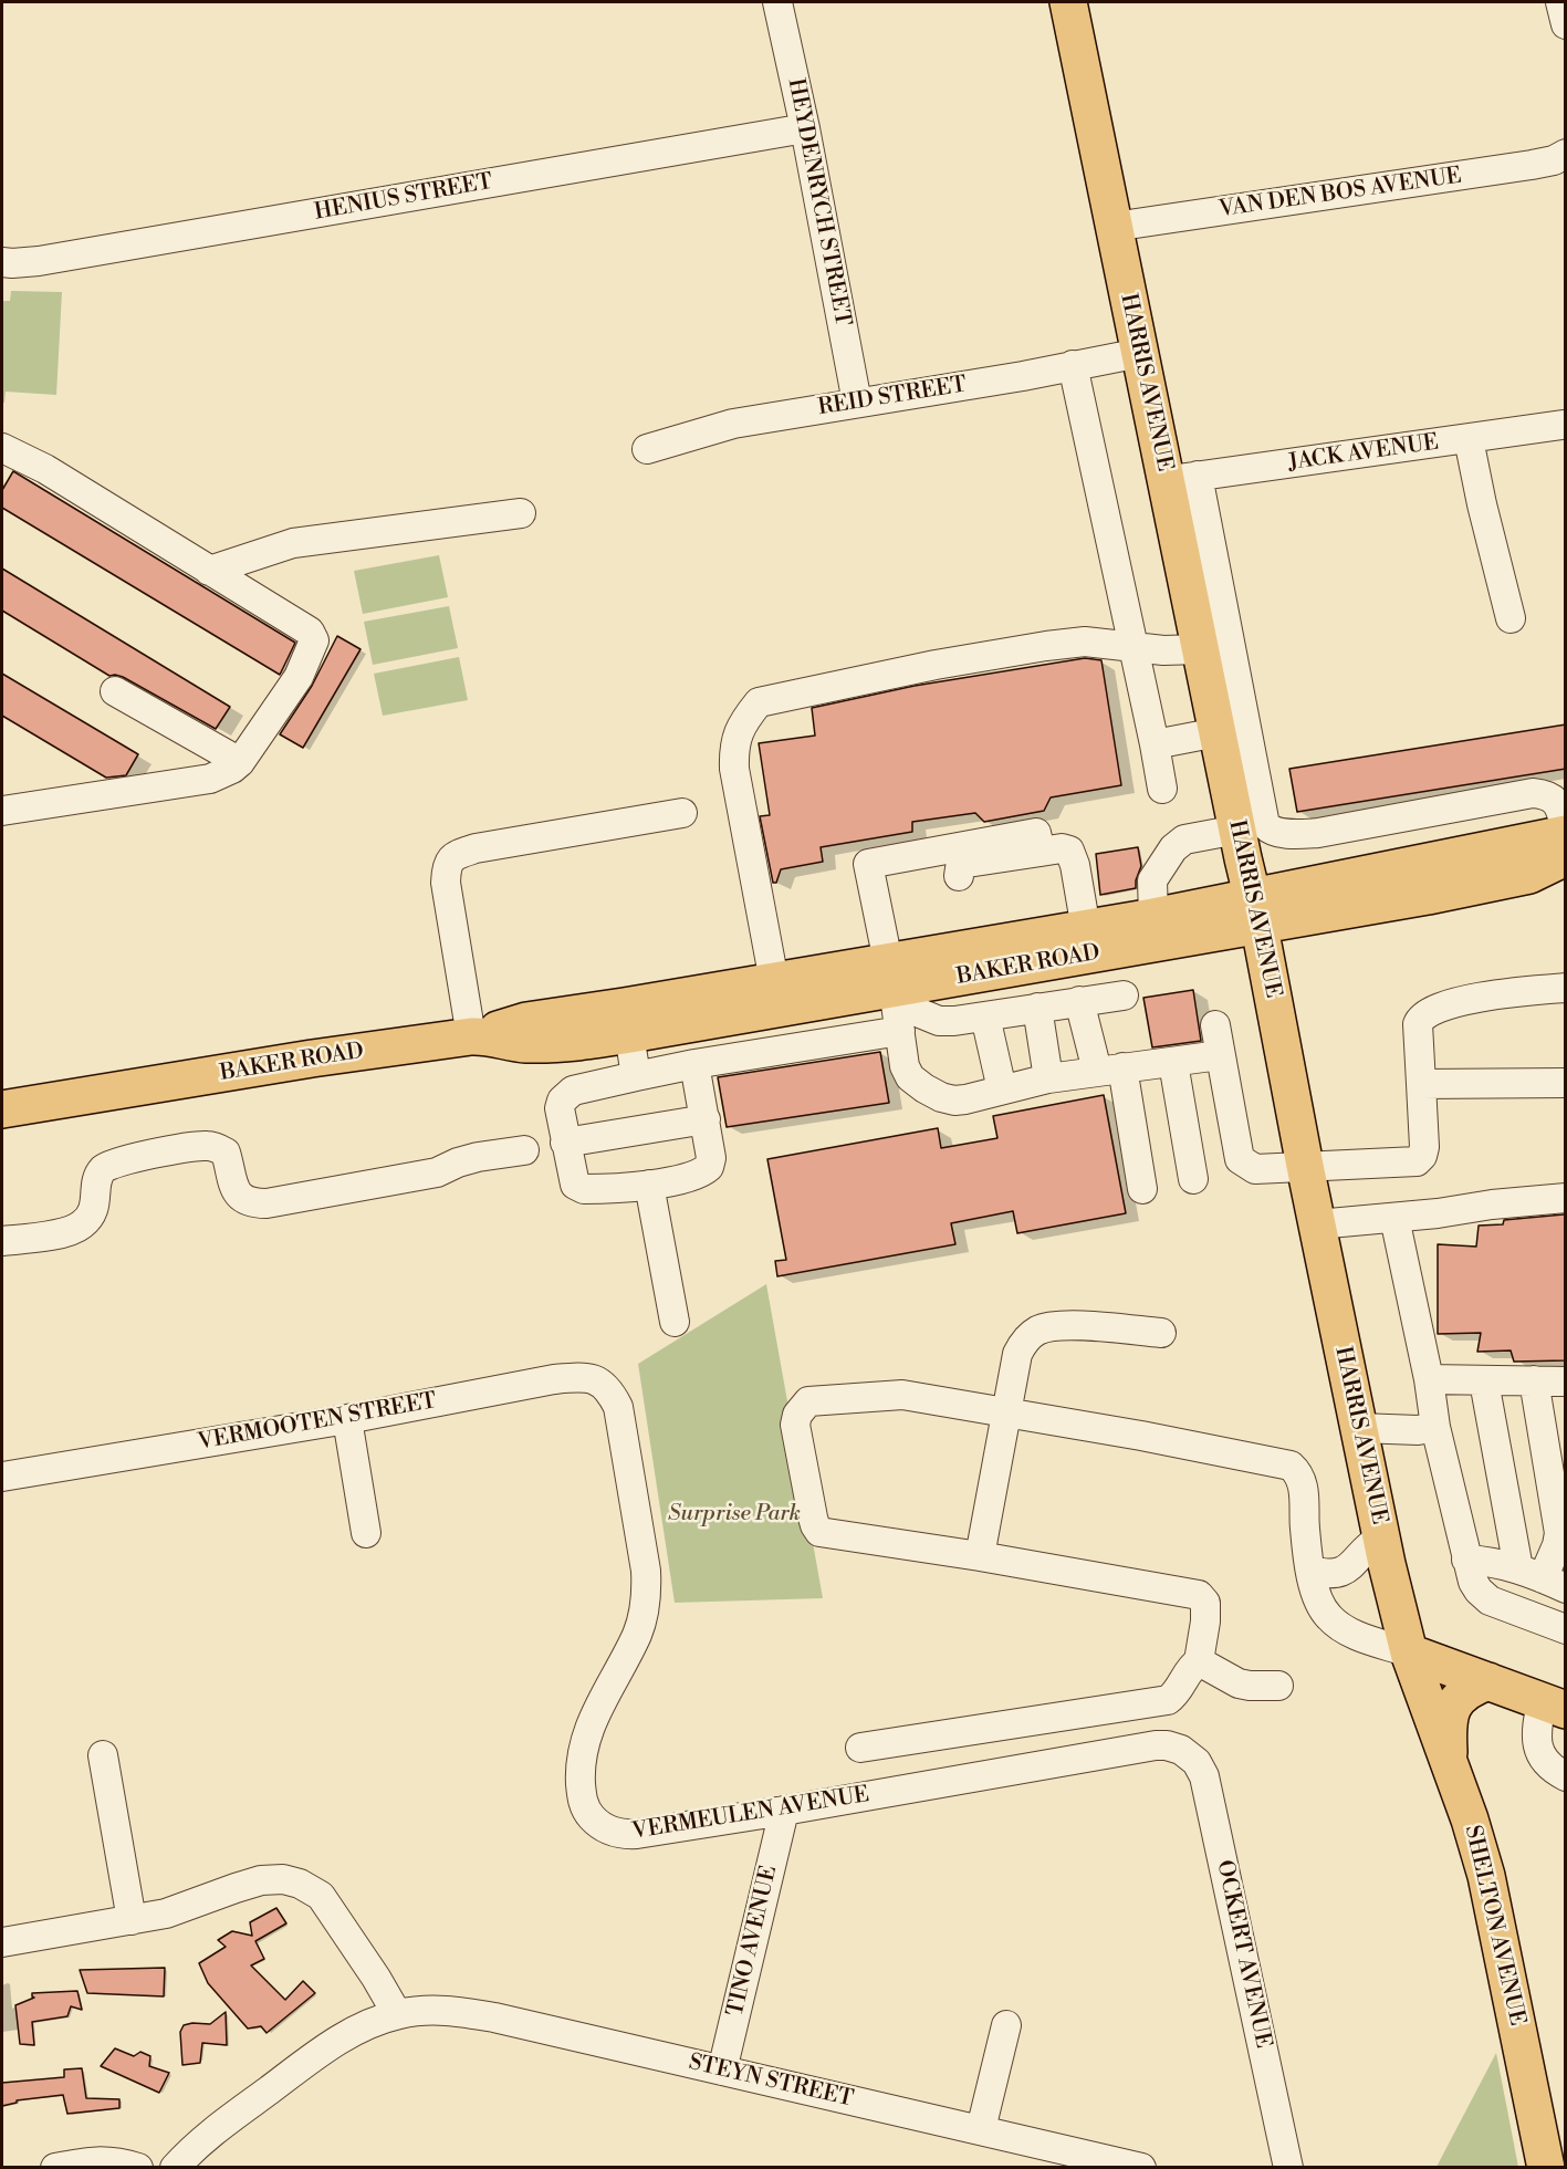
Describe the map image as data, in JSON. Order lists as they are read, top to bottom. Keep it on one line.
{"streets":{"main road":["HARRIS AVENUE","BAKER ROAD","SHELTON AVENUE"],"street":["VAN DEN BOS AVENUE","HENIUS STREET","HEYDENRYCH STREET","REID STREET","JACK AVENUE","VERMOOTEN STREET","VERMEULEN AVENUE","TINO AVENUE","OCKERT AVENUE","STEYN STREET"]},"crossings":[["VAN DEN BOS AVENUE","HARRIS AVENUE"],["HENIUS STREET","HEYDENRYCH STREET"],["HEYDENRYCH STREET","REID STREET"],["HARRIS AVENUE","REID STREET"],["HARRIS AVENUE","JACK AVENUE"],["HARRIS AVENUE","BAKER ROAD"],["HARRIS AVENUE","SHELTON AVENUE"],["VERMOOTEN STREET","VERMEULEN AVENUE"],["VERMEULEN AVENUE","TINO AVENUE"],["VERMEULEN AVENUE","OCKERT AVENUE"],["TINO AVENUE","STEYN STREET"]],"parks":["Surprise Park"]}
